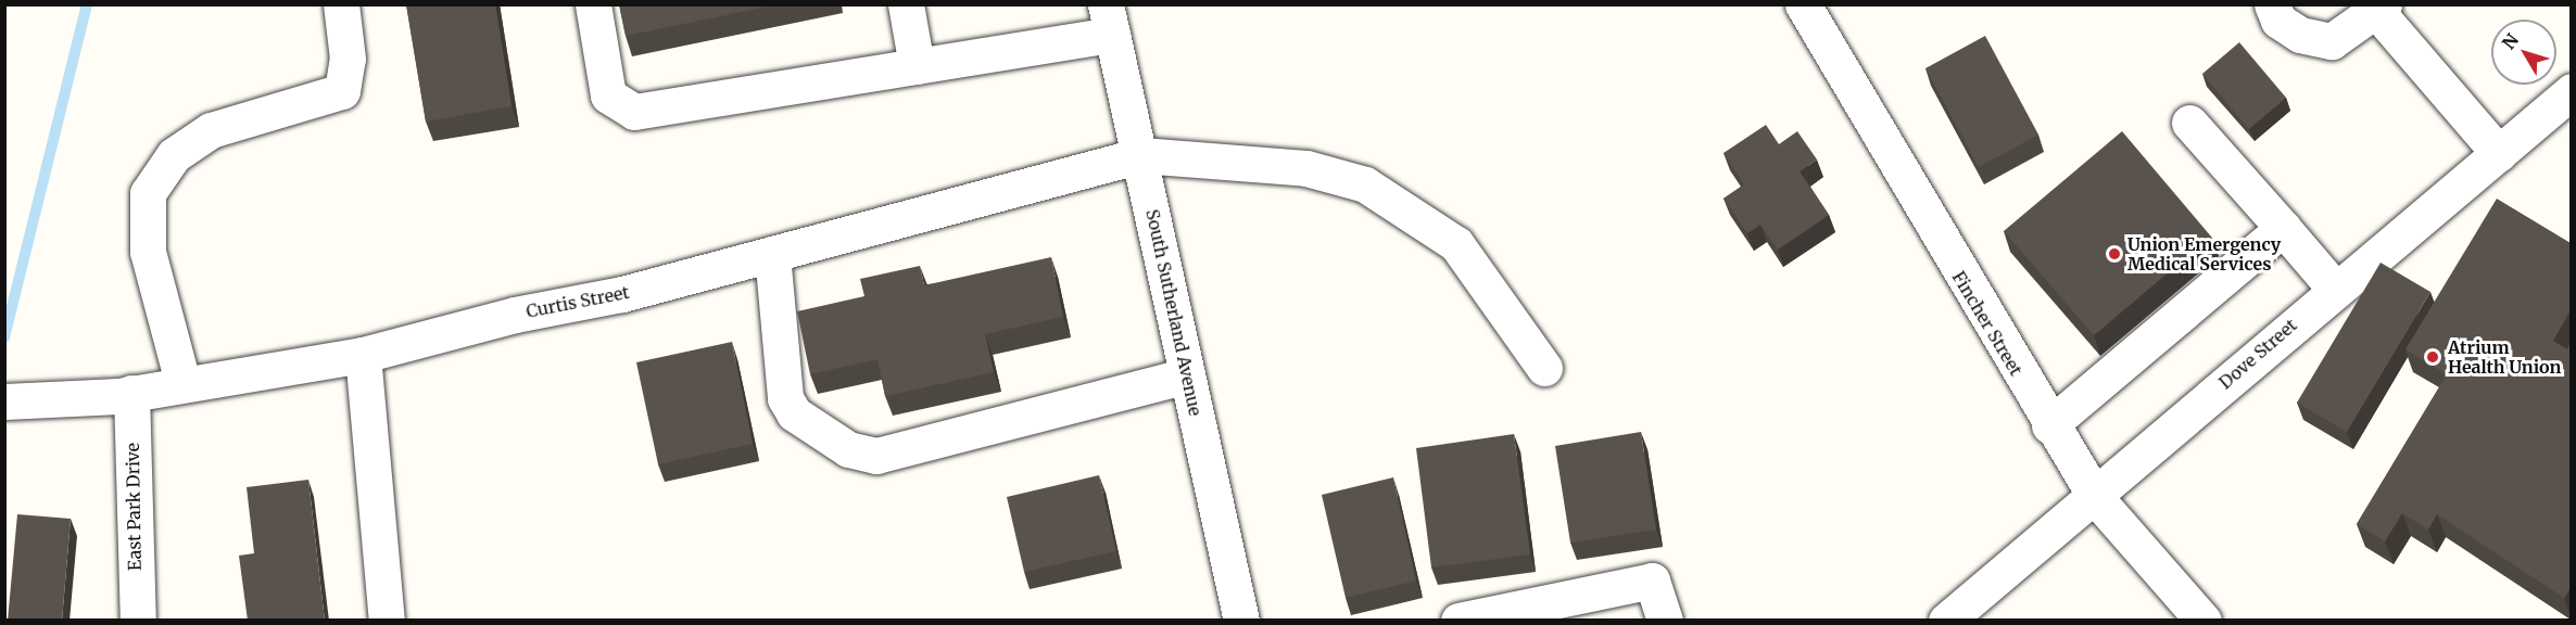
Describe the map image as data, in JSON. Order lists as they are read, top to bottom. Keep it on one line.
{"streets":{"street":["Curtis Street","South Sutherland Avenue","Fincher Street","Dove Street","East Park Drive"]},"crossings":[["Curtis Street","South Sutherland Avenue"],["Curtis Street","East Park Drive"],["Fincher Street","Dove Street"]],"places":["Union Emergency Medical Services","Atrium Health Union"],"north":"top left"}
